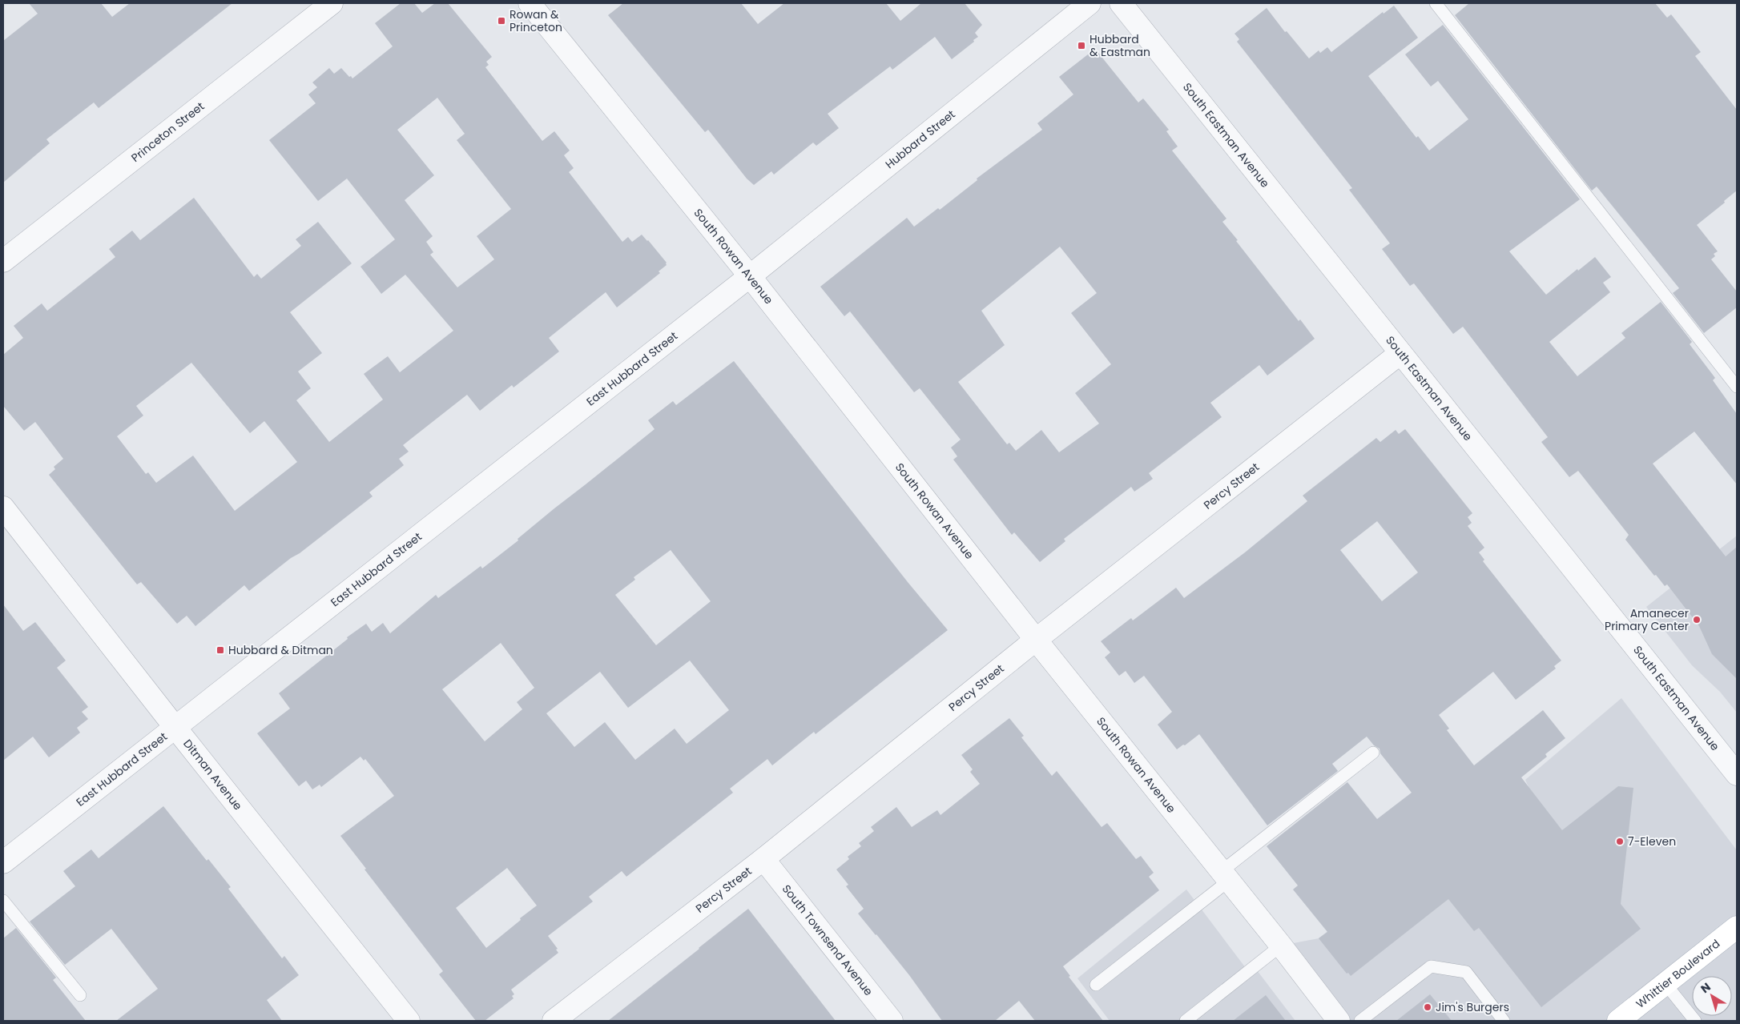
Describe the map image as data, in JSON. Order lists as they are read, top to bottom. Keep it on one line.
{"streets":{"main road":["Whittier Boulevard"],"street":["Princeton Street","South Eastman Avenue","Hubbard Street","South Rowan Avenue","East Hubbard Street","Percy Street","Ditman Avenue","South Townsend Avenue"]},"crossings":[["South Eastman Avenue","Percy Street"],["Hubbard Street","South Rowan Avenue"],["Hubbard Street","East Hubbard Street"],["South Rowan Avenue","East Hubbard Street"],["South Rowan Avenue","Percy Street"],["East Hubbard Street","Ditman Avenue"],["Percy Street","South Townsend Avenue"]],"places":{"transit":["Rowan & Princeton","Hubbard & Eastman","Hubbard & Ditman"],"other":["Amanecer Primary Center","7-Eleven","Jim's Burgers"]},"north":"top left"}
